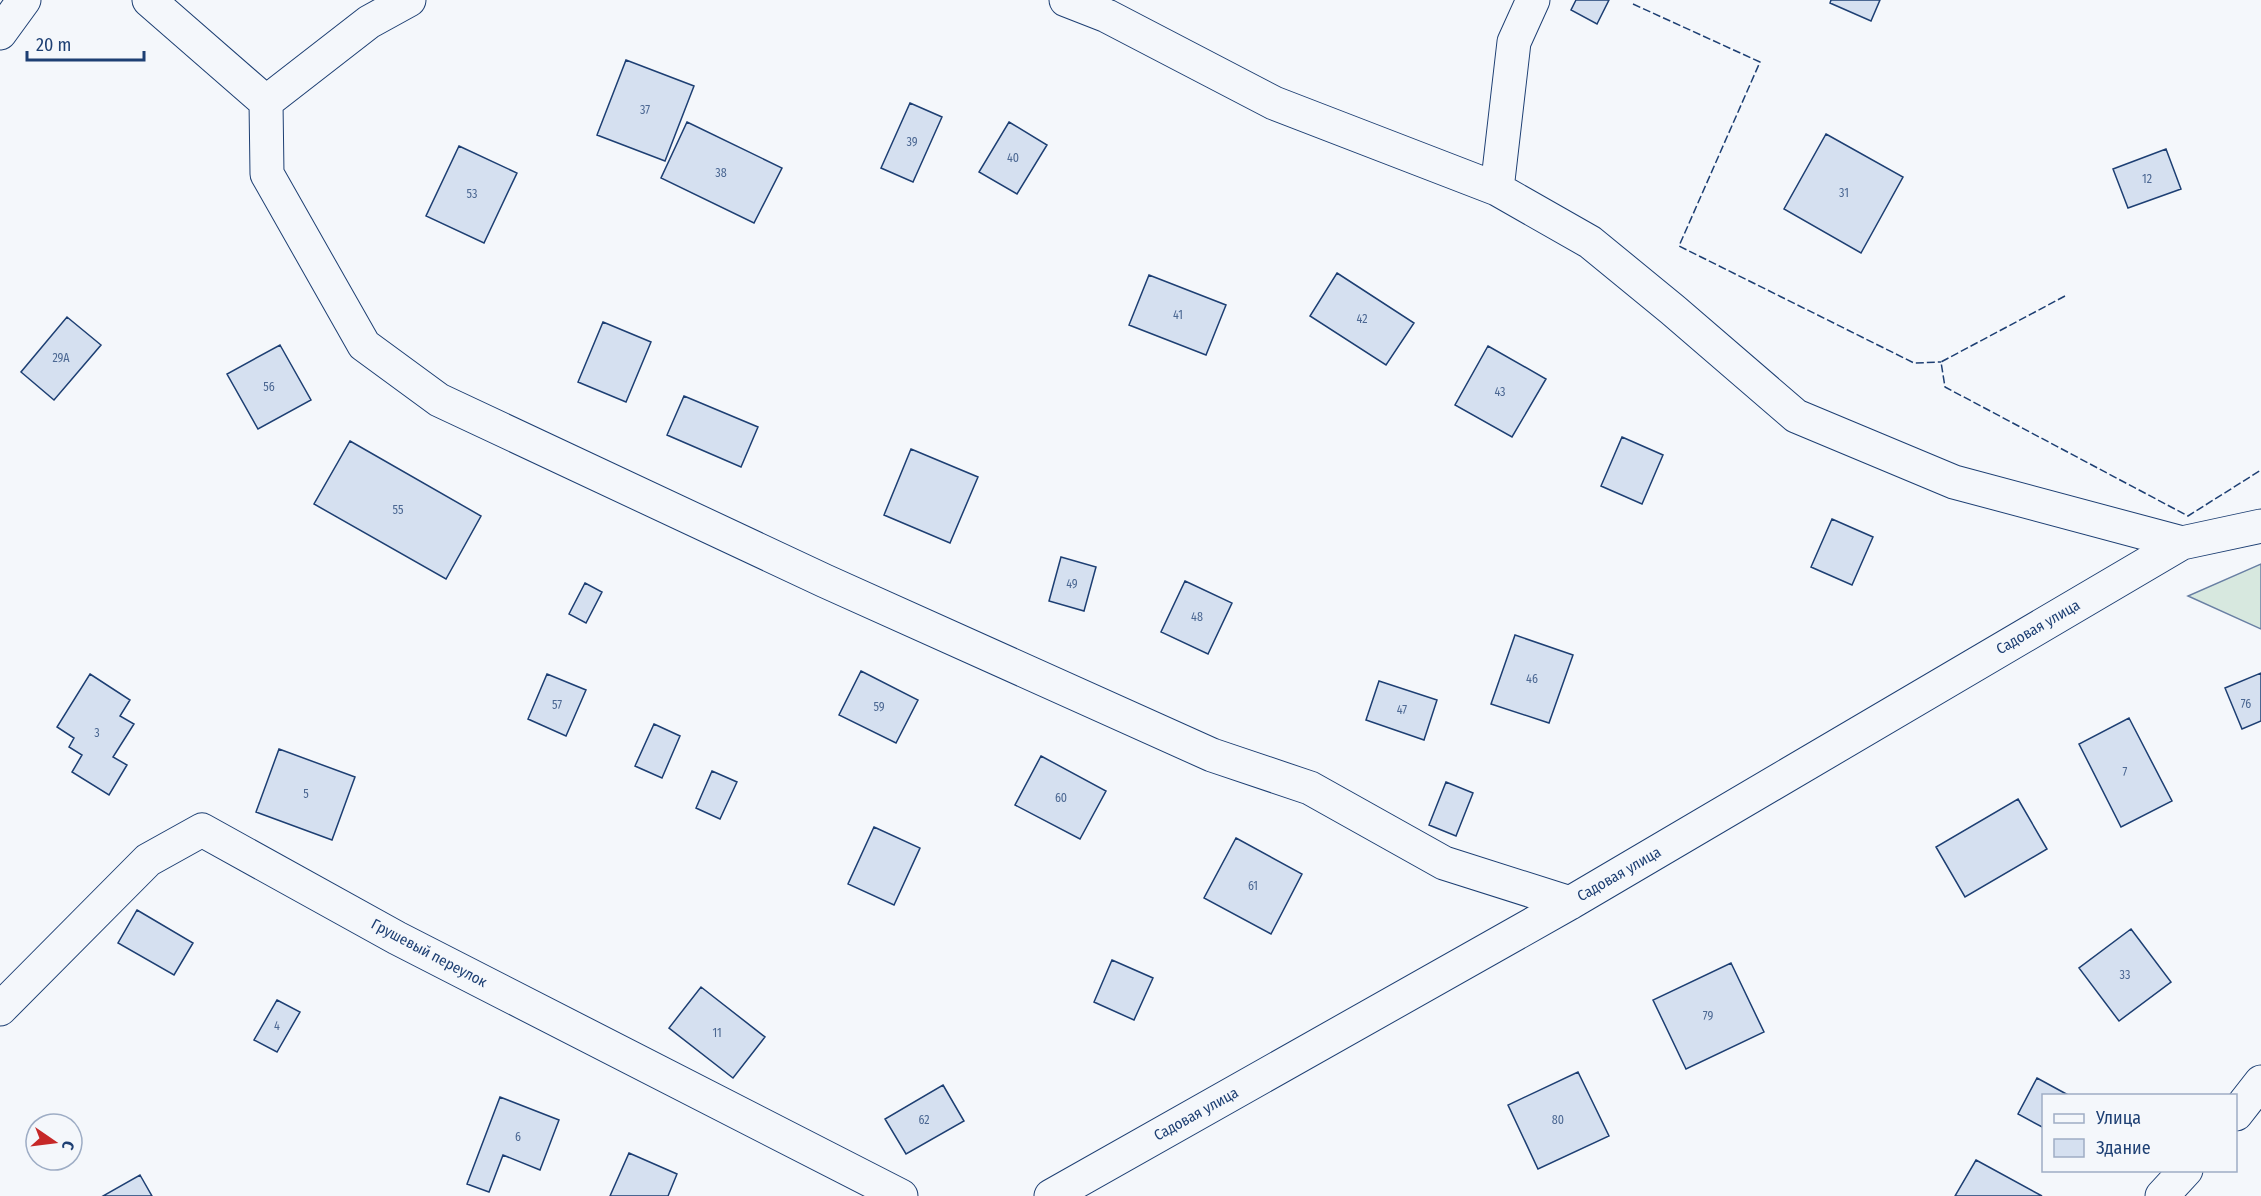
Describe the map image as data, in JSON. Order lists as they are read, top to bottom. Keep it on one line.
{"streets":{"street":["Садовая улица","Грушевый переулок"]},"house_numbers":["37","39","40","38","12","31","53","41","42","29А","56","43","55","49","48","46","76","57","59","47","3","7","5","60","61","33","79","4","11","62","80","6"],"legend":["Улица","Здание"],"scale_bar":"20 m","north":"right"}
